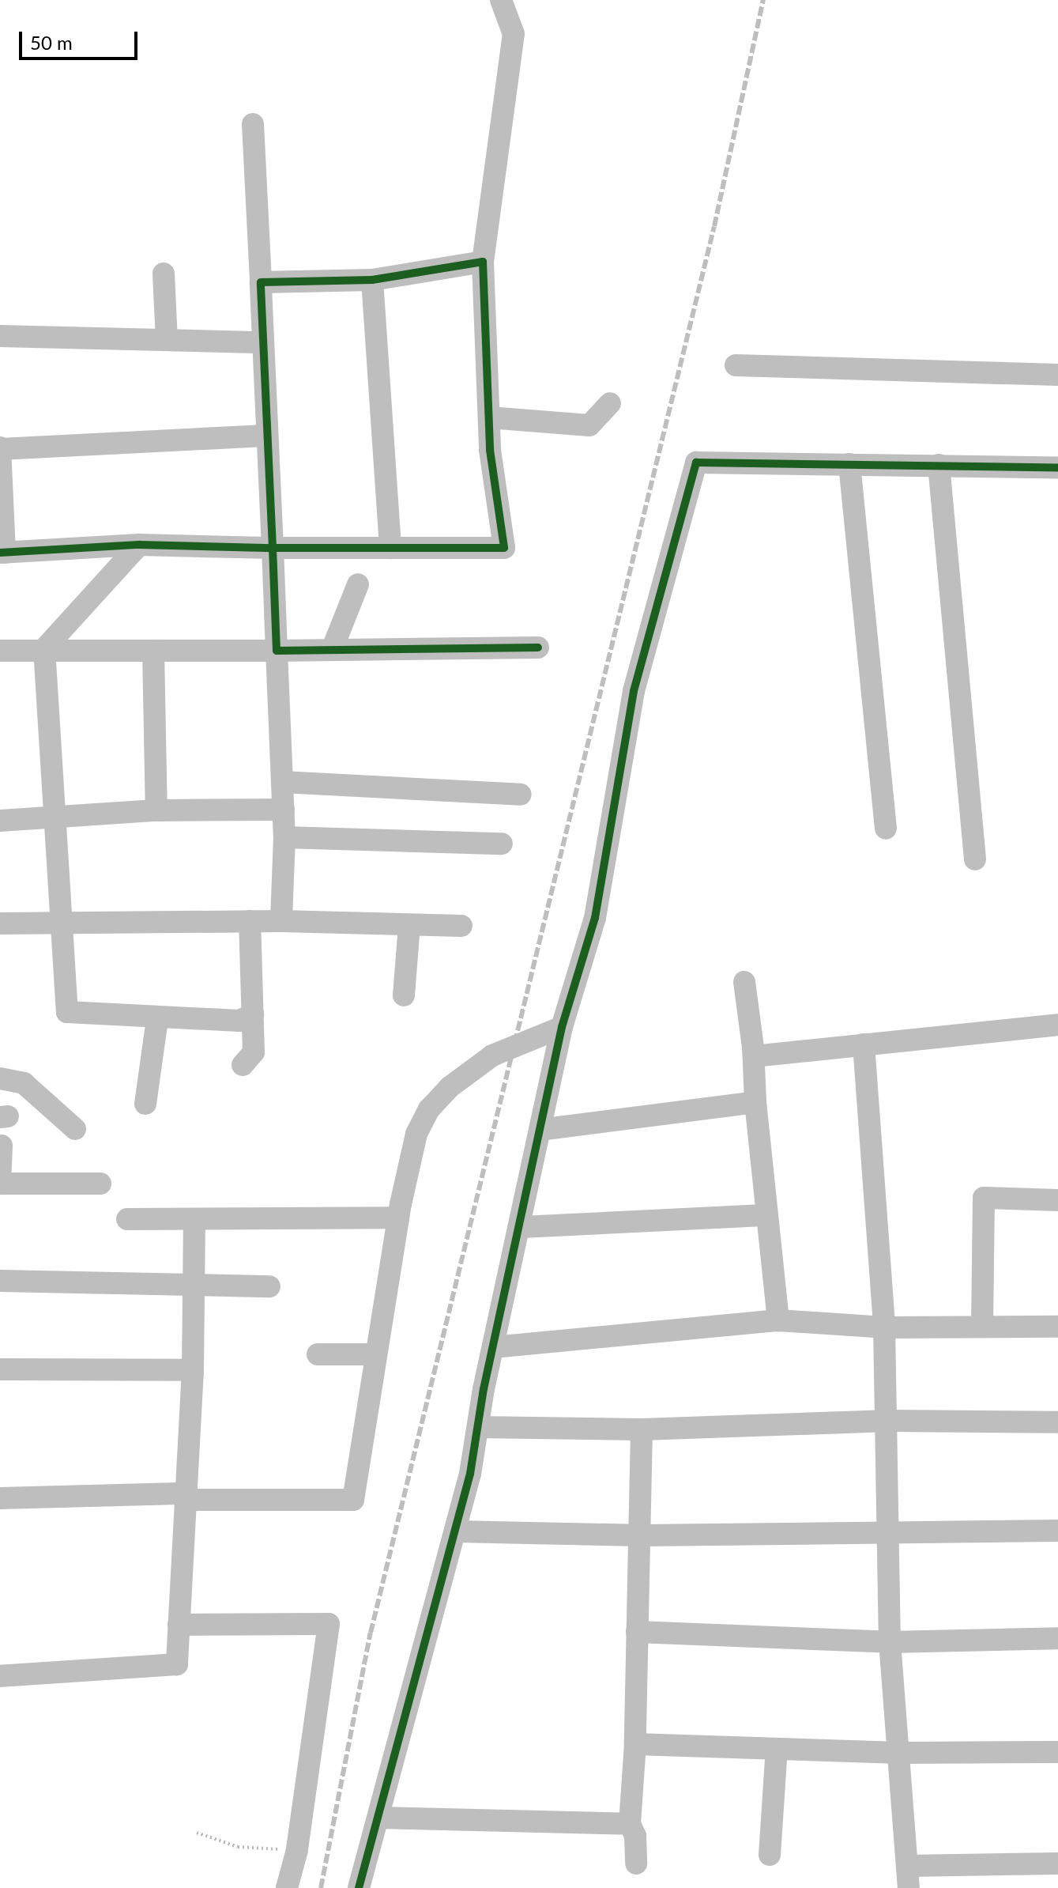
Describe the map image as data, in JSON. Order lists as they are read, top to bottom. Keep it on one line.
{"scale_bar":"50 m"}
